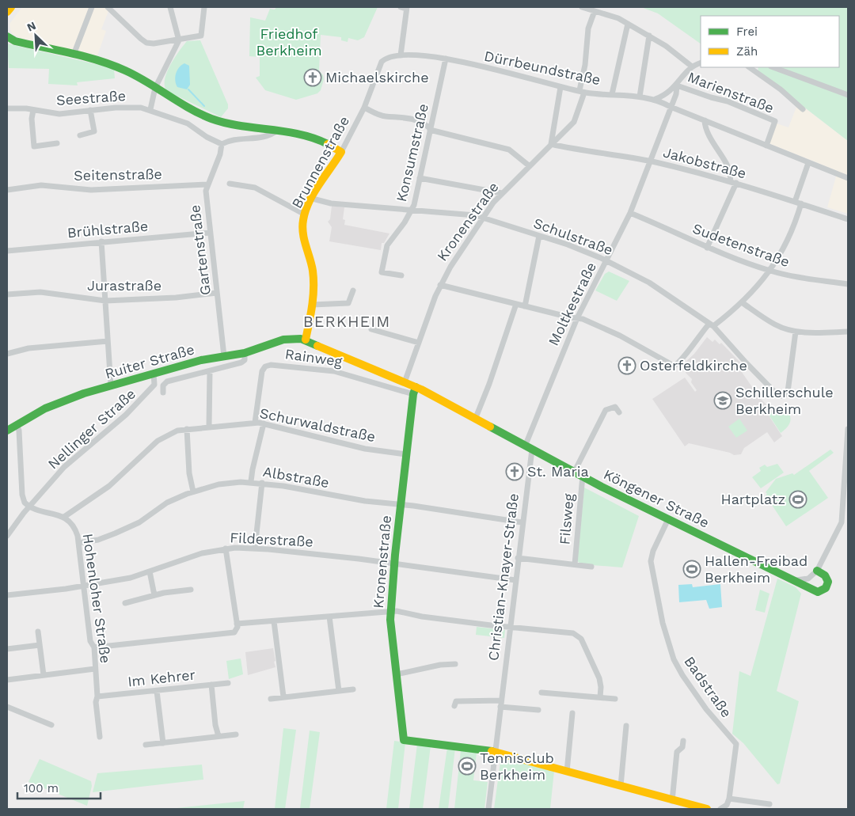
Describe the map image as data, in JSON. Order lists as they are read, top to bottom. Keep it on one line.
{"streets":{"street":["Dürrbeundstraße","Marienstraße","Seestraße","Konsumstraße","Brunnenstraße","Jakobstraße","Seitenstraße","Kronenstraße","Brühlstraße","Schulstraße","Sudetenstraße","Gartenstraße","Jurastraße","Moltkestraße","Rainweg","Ruiter Straße","Schurwaldstraße","Nellinger Straße","Albstraße","Köngener Straße","Filsweg","Filderstraße","Christian-Knayer-Straße","Hohenloher Straße","Im Kehrer","Badstraße"]},"crossings":[["Dürrbeundstraße","Marienstraße"],["Dürrbeundstraße","Konsumstraße"],["Dürrbeundstraße","Brunnenstraße"],["Dürrbeundstraße","Kronenstraße"],["Dürrbeundstraße","Moltkestraße"],["Marienstraße","Moltkestraße"],["Seestraße","Gartenstraße"],["Konsumstraße","Schulstraße"],["Brunnenstraße","Schulstraße"],["Brunnenstraße","Ruiter Straße"],["Brunnenstraße","Köngener Straße"],["Jakobstraße","Kronenstraße"],["Jakobstraße","Moltkestraße"],["Seitenstraße","Gartenstraße"],["Kronenstraße","Schulstraße"],["Kronenstraße","Rainweg"],["Kronenstraße","Schurwaldstraße"],["Kronenstraße","Albstraße"],["Kronenstraße","Köngener Straße"],["Kronenstraße","Filderstraße"],["Kronenstraße","Christian-Knayer-Straße"],["Brühlstraße","Gartenstraße"],["Schulstraße","Moltkestraße"],["Sudetenstraße","Moltkestraße"],["Gartenstraße","Jurastraße"],["Gartenstraße","Ruiter Straße"],["Moltkestraße","Köngener Straße"],["Moltkestraße","Christian-Knayer-Straße"],["Rainweg","Schurwaldstraße"],["Rainweg","Köngener Straße"],["Ruiter Straße","Nellinger Straße"],["Ruiter Straße","Köngener Straße"],["Schurwaldstraße","Hohenloher Straße"],["Albstraße","Christian-Knayer-Straße"],["Albstraße","Hohenloher Straße"],["Köngener Straße","Filsweg"],["Köngener Straße","Christian-Knayer-Straße"],["Köngener Straße","Badstraße"],["Filsweg","Christian-Knayer-Straße"],["Filderstraße","Christian-Knayer-Straße"],["Filderstraße","Hohenloher Straße"],["Hohenloher Straße","Im Kehrer"]],"districts":["BERKHEIM"],"parks":["Friedhof Berkheim"],"places":{"church":["Michaelskirche","Osterfeldkirche","St. Maria"],"school or university":["Schillerschule Berkheim"],"sports":["Hartplatz","Hallen-Freibad Berkheim","Tennisclub Berkheim"]},"legend":["Frei","Zäh"],"scale_bar":"100 m","north":"top left"}
